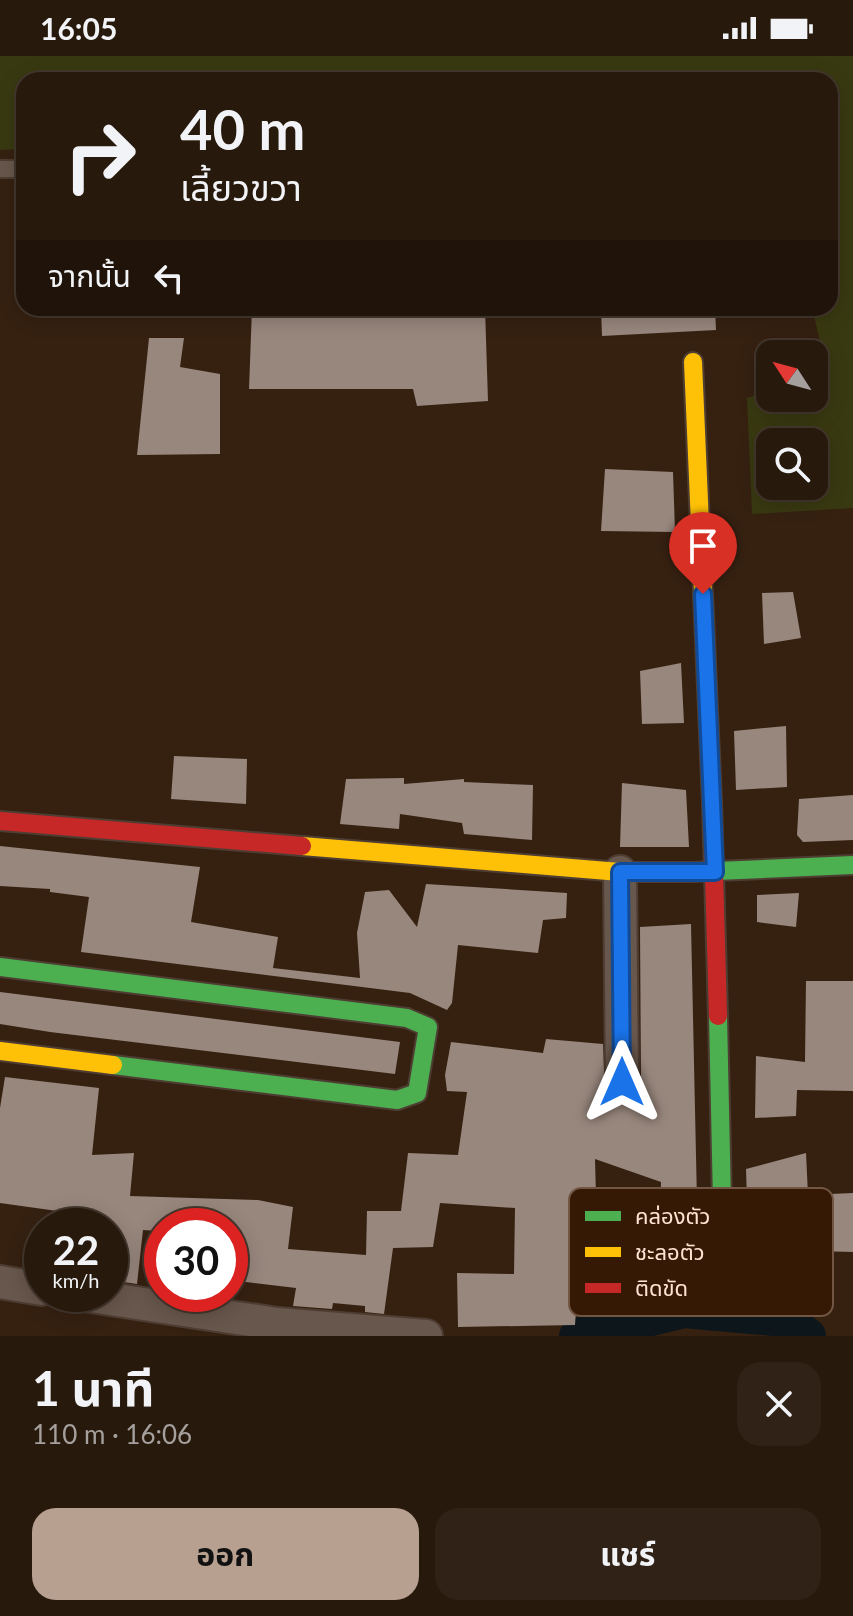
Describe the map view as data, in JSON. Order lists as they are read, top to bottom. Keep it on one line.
{"legend":["คล่องตัว","ชะลอตัว","ติดขัด"],"north":"top left","page":{"status":"16:05","turn":["40 m","เลี้ยวขวา"],"then":"จากนั้น","speed":"22 km/h","limit":"30","heading":["1 นาที","110 m · 16:06"],"buttons":["ออก","แชร์"]}}
